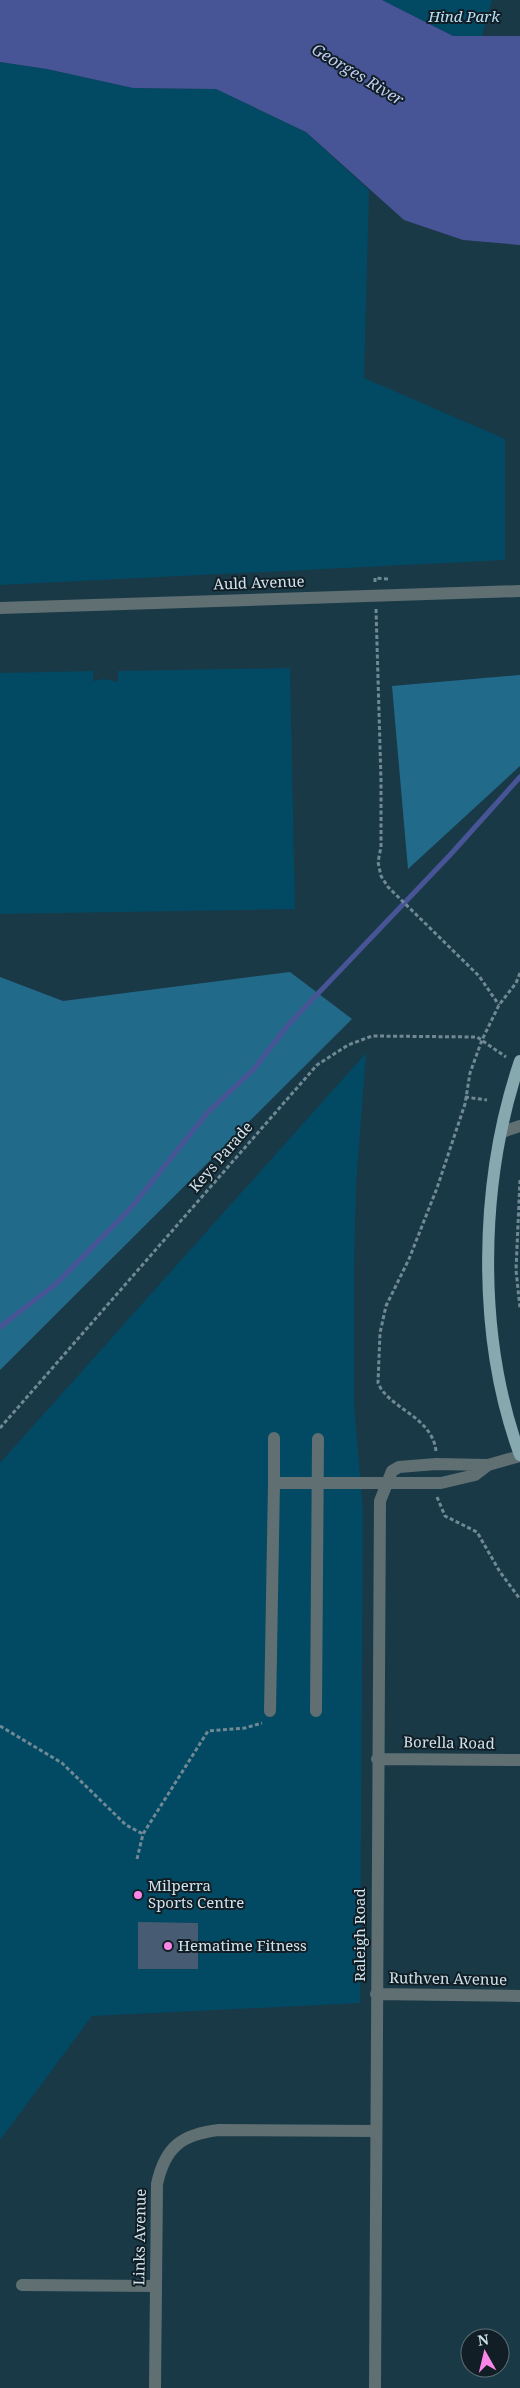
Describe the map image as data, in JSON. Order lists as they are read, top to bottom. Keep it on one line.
{"streets":{"street":["Auld Avenue","Borella Road","Raleigh Road","Ruthven Avenue","Links Avenue"],"path":["Keys Parade"]},"crossings":[["Borella Road","Raleigh Road"],["Raleigh Road","Ruthven Avenue"],["Raleigh Road","Links Avenue"]],"water":["Georges River"],"parks":["Hind Park"],"places":["Milperra Sports Centre","Hematime Fitness"],"north":"top"}
